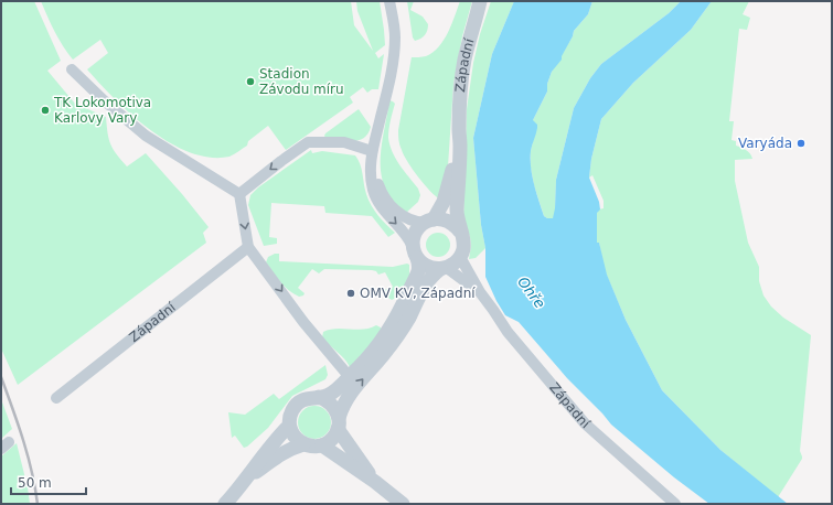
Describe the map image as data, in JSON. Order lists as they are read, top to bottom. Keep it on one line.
{"streets":{"street":["Západní"]},"water":["Ohře"],"places":["Stadion Závodu míru","TK Lokomotiva Karlovy Vary","Varyáda","OMV KV, Západní"],"scale_bar":"50 m"}
